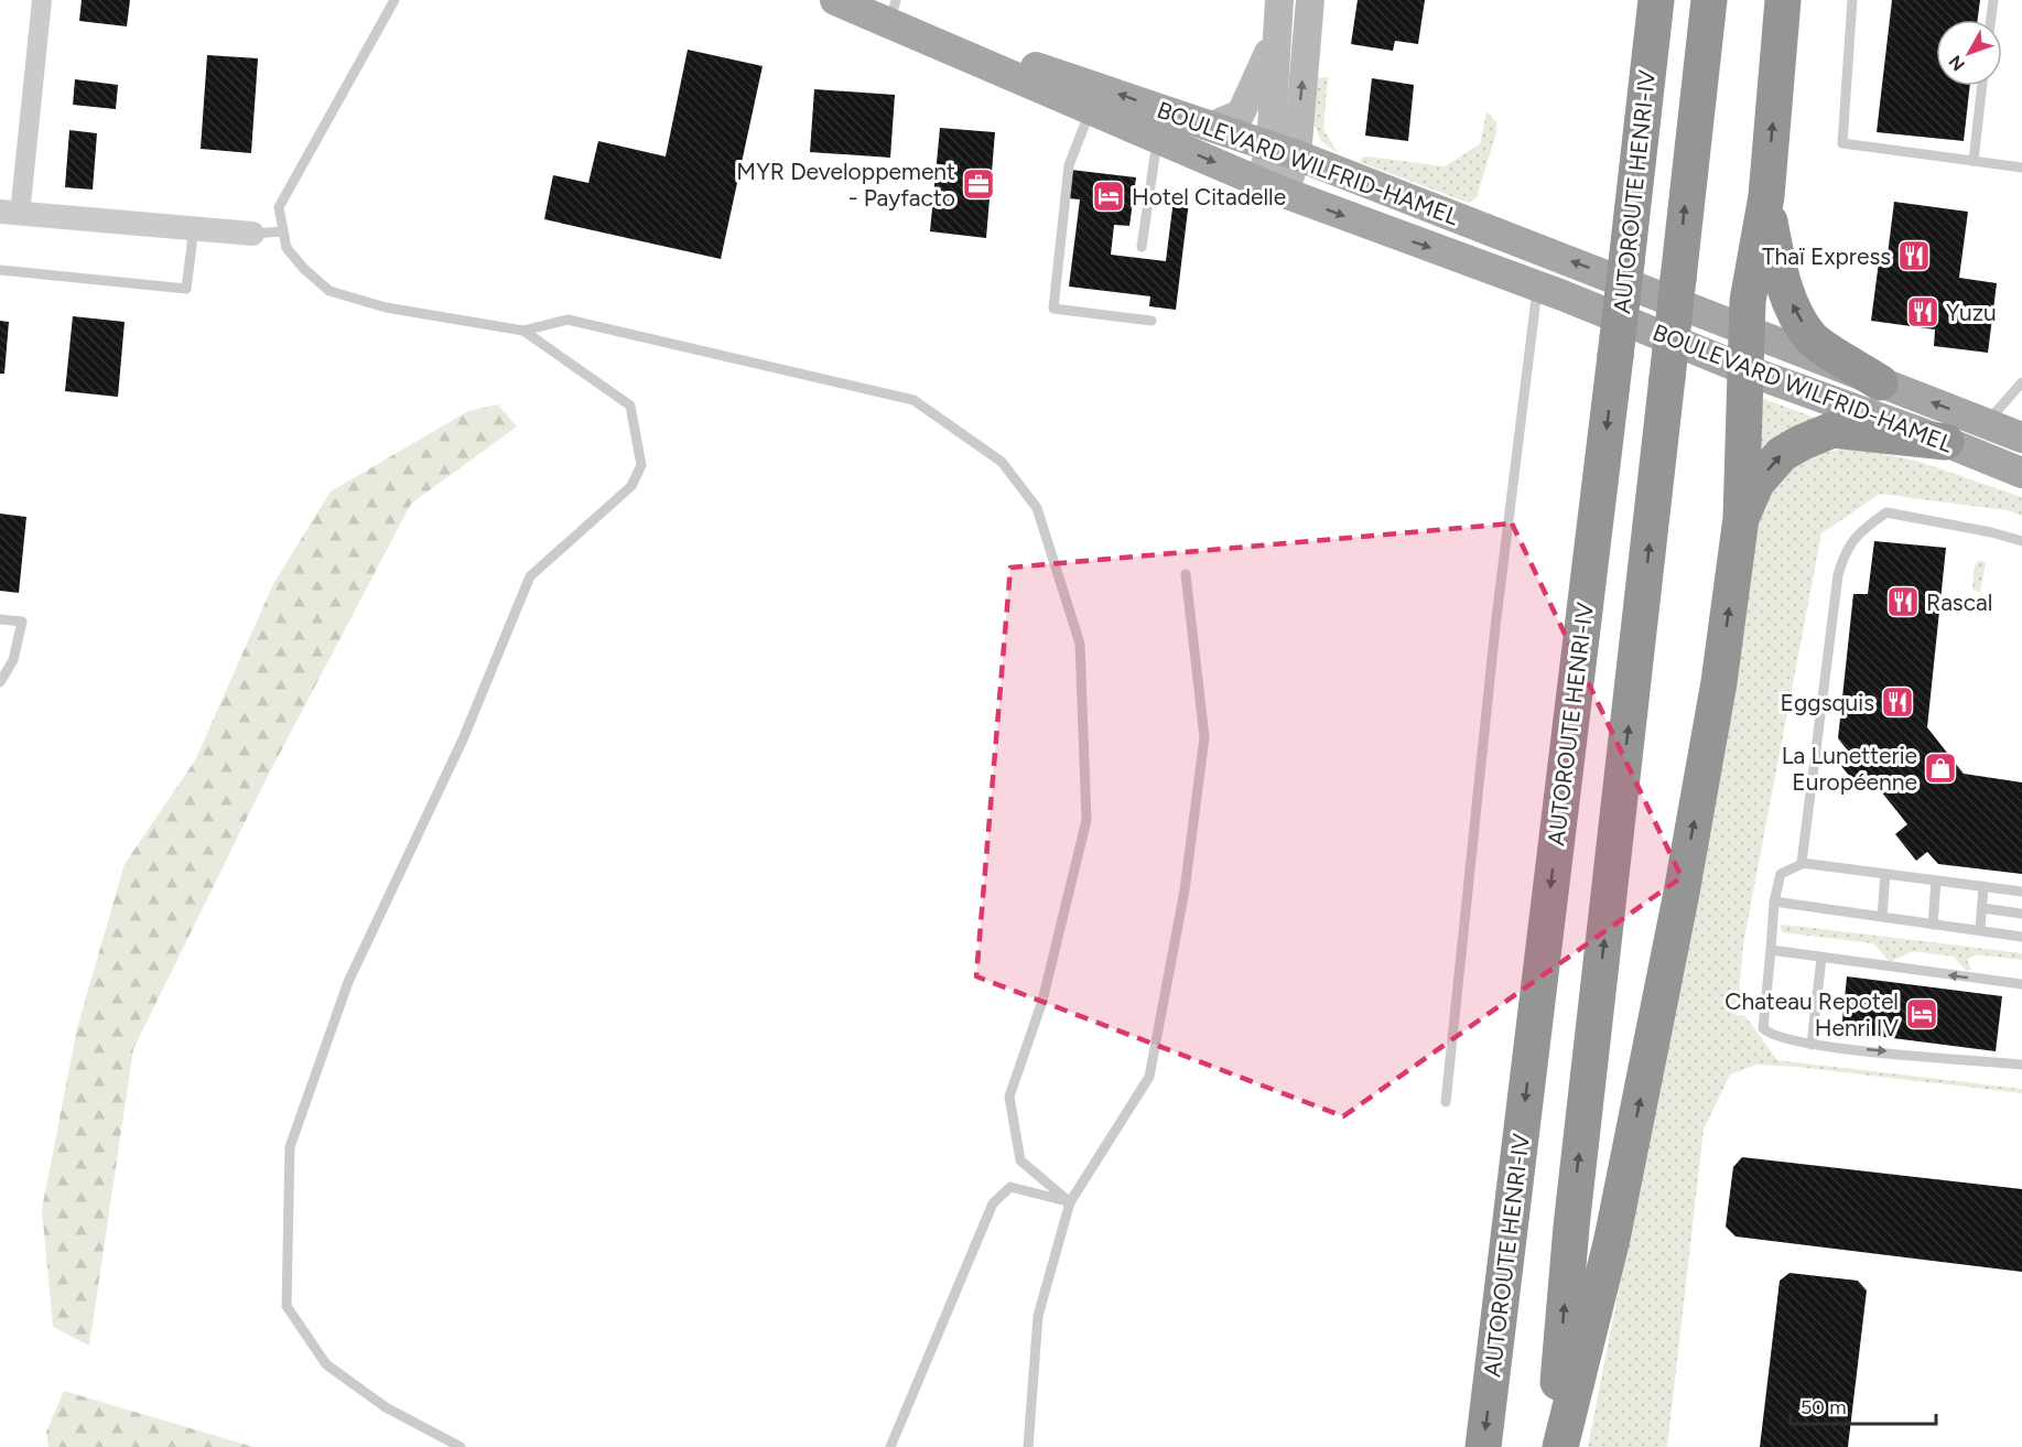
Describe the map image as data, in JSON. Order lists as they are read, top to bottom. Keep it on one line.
{"streets":{"highway":["AUTOROUTE HENRI-IV"],"main road":["BOULEVARD WILFRID-HAMEL"]},"places":{"office":["MYR Developpement - Payfacto"],"hotel":["Hotel Citadelle","Chateau Repotel Henri IV"],"restaurant":["Thaï Express","Yuzu","Rascal","Eggsquis"],"shop":["La Lunetterie Européenne"]},"scale_bar":"50 m","north":"bottom left"}
